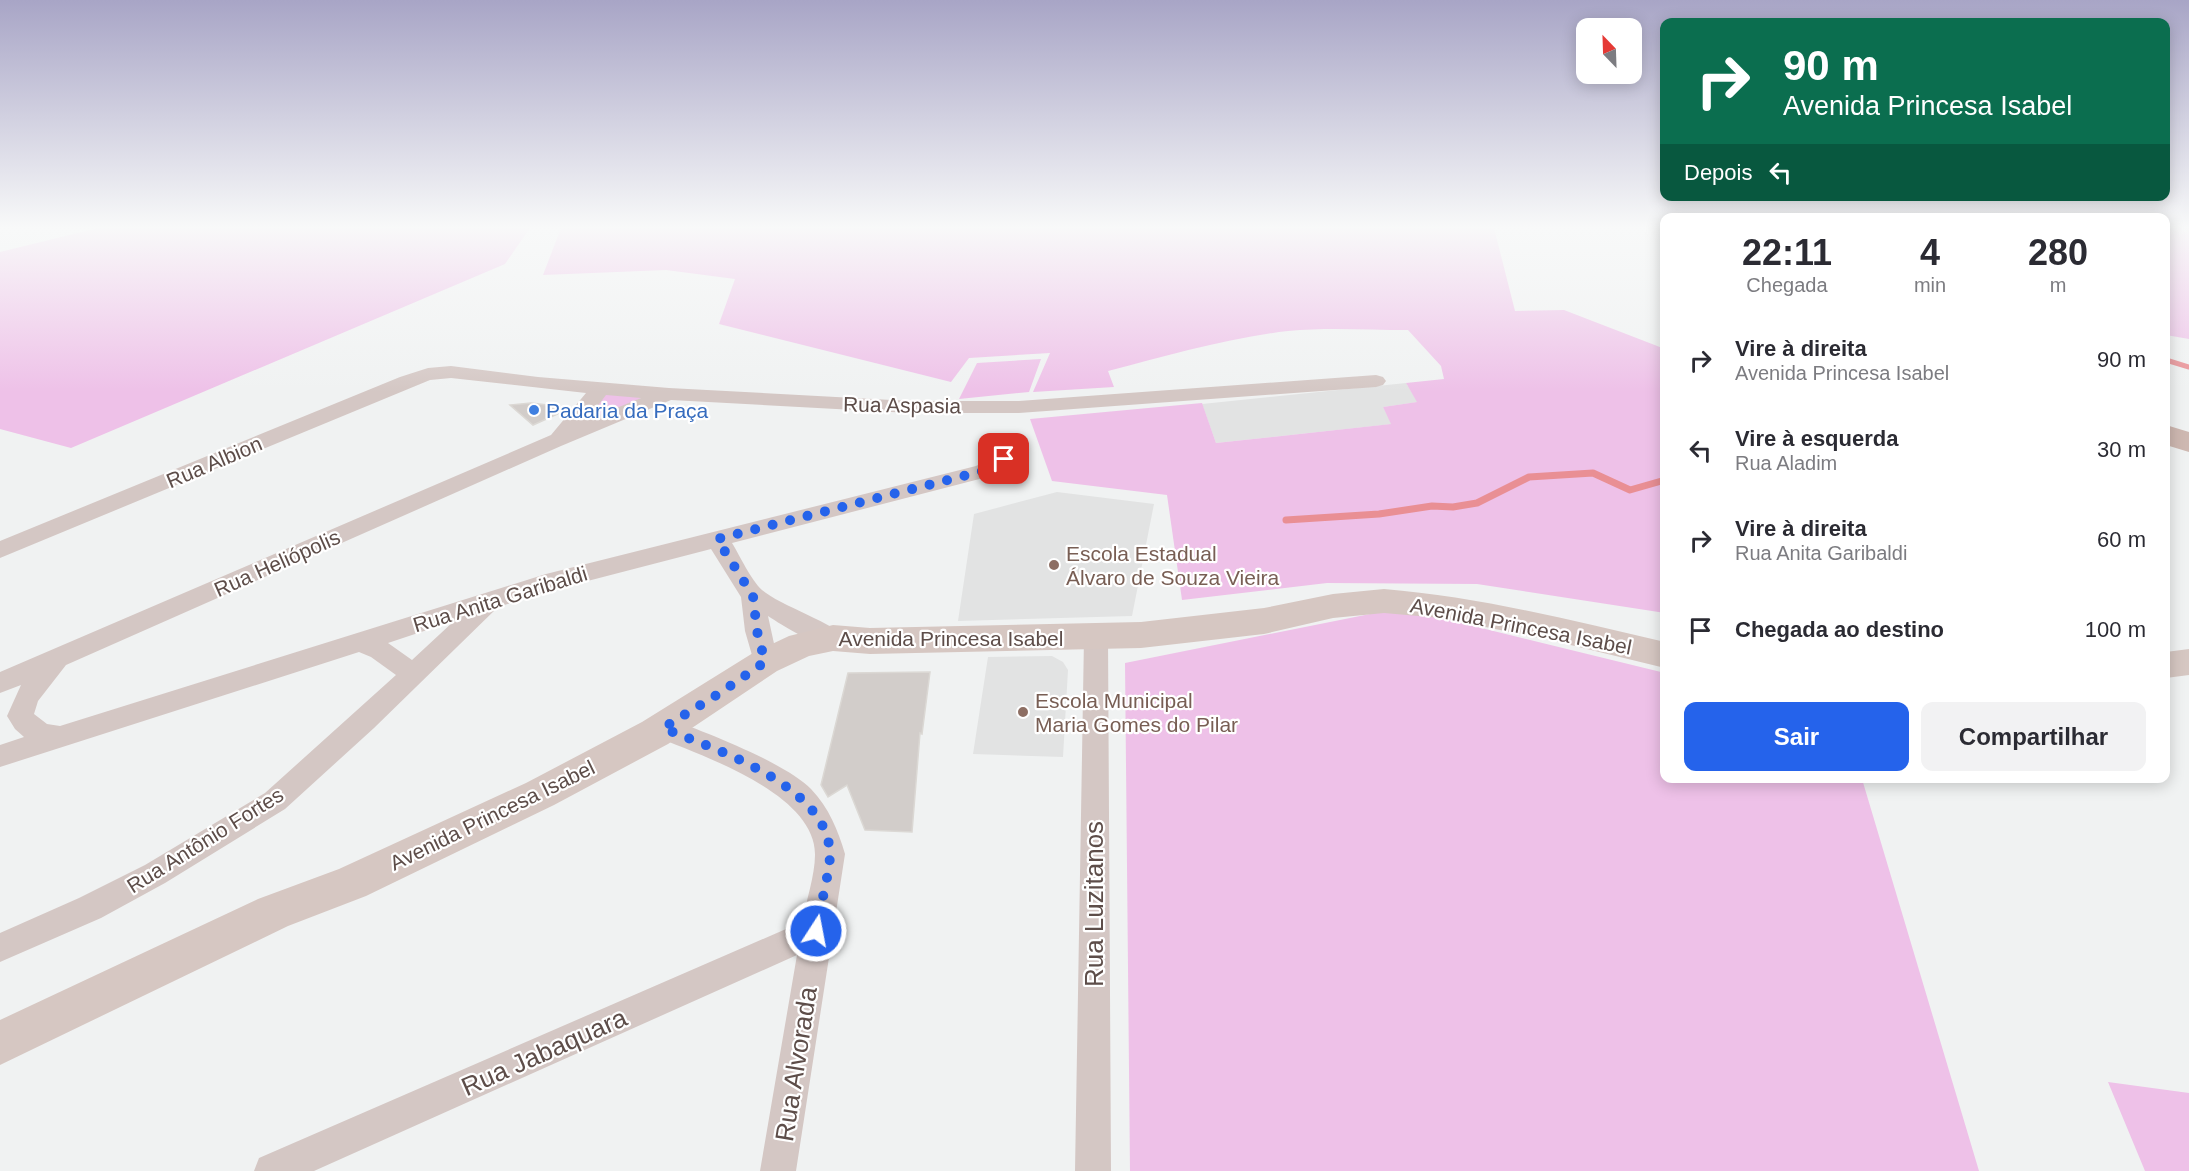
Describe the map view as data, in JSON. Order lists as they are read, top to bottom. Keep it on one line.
{"streets":{"main road":["Avenida Princesa Isabel"],"street":["Rua Aspasia","Rua Albion","Rua Heliópolis","Rua Anita Garibaldi","Rua Antônio Fortes","Rua Luzitanos","Rua Jabaquara","Rua Alvorada"]},"crossings":[["Rua Aspasia","Rua Albion"],["Rua Aspasia","Rua Heliópolis"],["Rua Anita Garibaldi","Rua Antônio Fortes"],["Avenida Princesa Isabel","Rua Luzitanos"],["Avenida Princesa Isabel","Rua Alvorada"],["Rua Jabaquara","Rua Alvorada"]],"places":["Padaria da Praça","Escola Estadual Álvaro de Souza Vieira","Escola Municipal Maria Gomes do Pilar"],"north":"top left","page":{"turn":["90 m","Avenida Princesa Isabel"],"then":"Depois","eta":["22:11","Chegada","4","min","280","m"],"list":[{"name":"Vire à direita","note":"Avenida Princesa Isabel","value":"90 m"},{"name":"Vire à esquerda","note":"Rua Aladim","value":"30 m"},{"name":"Vire à direita","note":"Rua Anita Garibaldi","value":"60 m"},{"name":"Chegada ao destino","value":"100 m"}],"buttons":["Sair","Compartilhar"]}}
